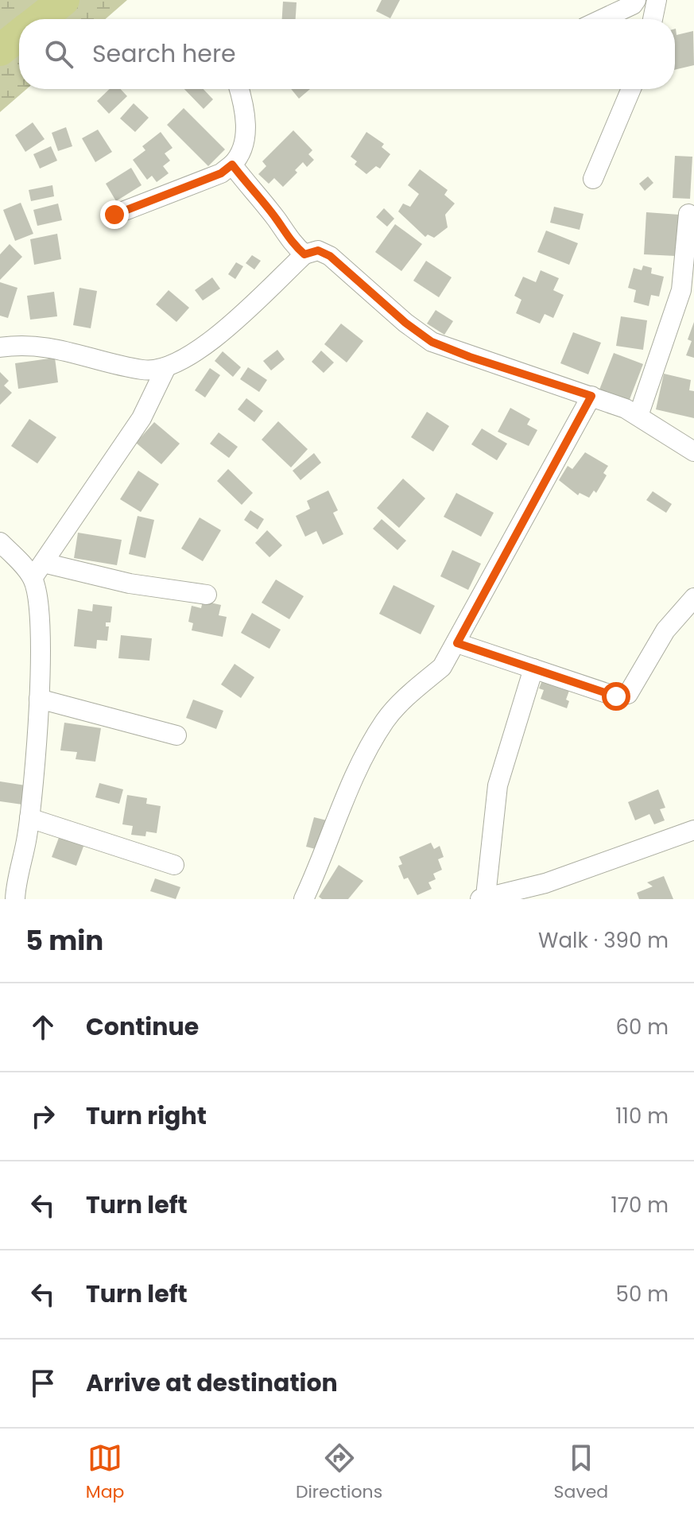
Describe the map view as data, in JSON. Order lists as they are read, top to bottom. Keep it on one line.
{"page":{"search":"Search here","heading":["5 min","Walk · 390 m"],"list":[["Continue","60 m"],["Turn right","110 m"],["Turn left","170 m"],["Turn left","50 m"],"Arrive at destination"],"nav":["Map","Directions","Saved"]}}
